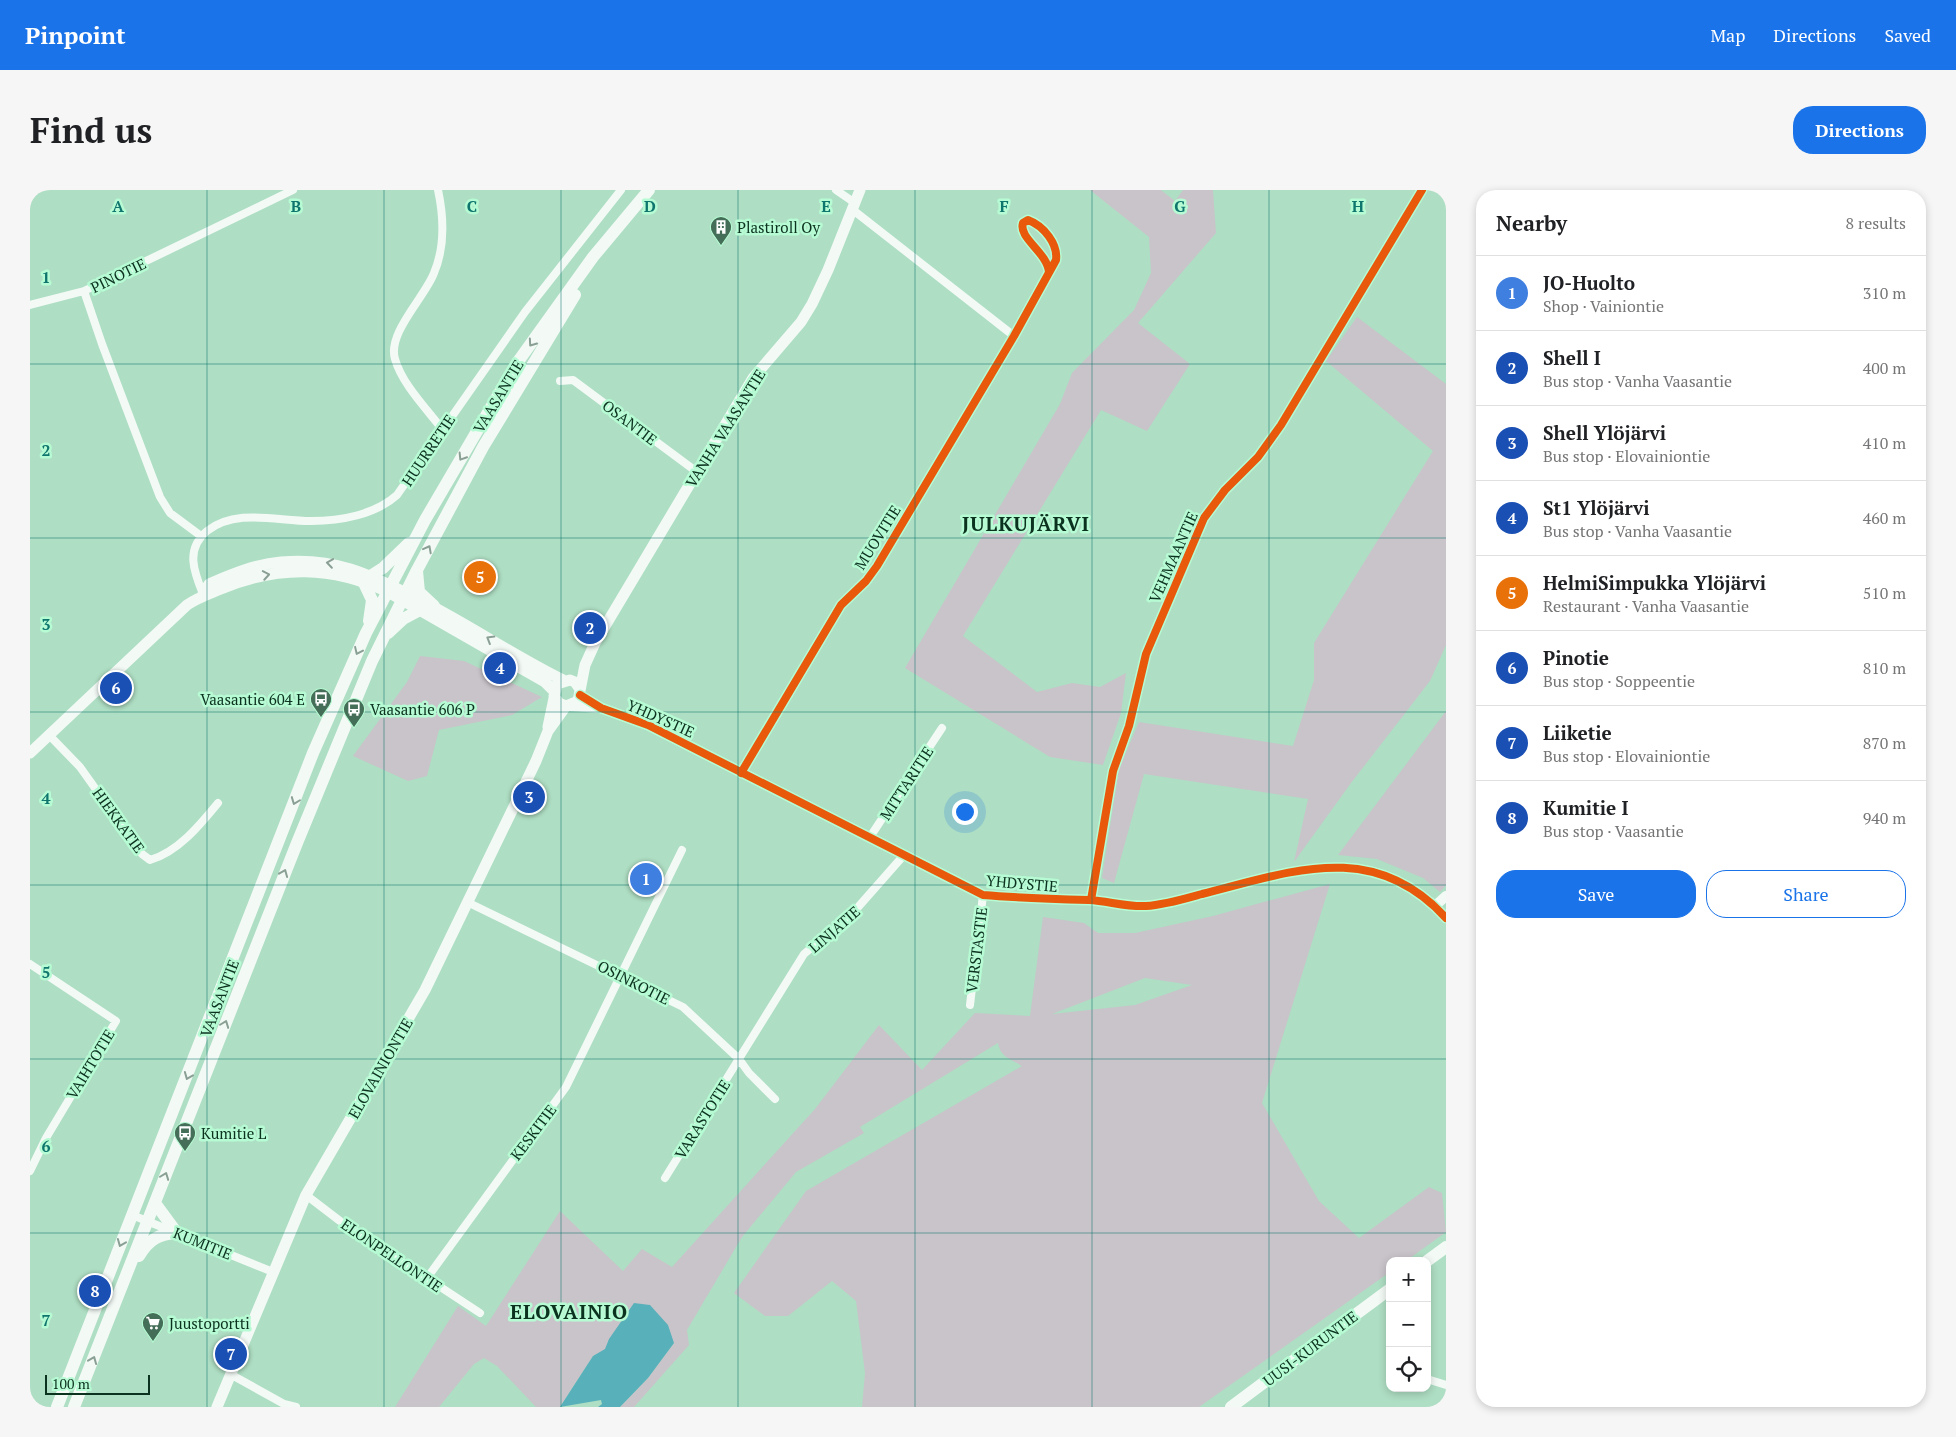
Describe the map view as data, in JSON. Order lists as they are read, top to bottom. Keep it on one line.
{"streets":{"main road":["VAASANTIE","VANHA VAASANTIE","ELOVAINIONTIE","UUSI-KURUNTIE"],"street":["PINOTIE","OSANTIE","HUURRETIE","MUOVITIE","VEHMAANTIE","YHDYSTIE","MITTARITIE","HIEKKATIE","LINJATIE","VERSTASTIE","OSINKOTIE","VAIHTOTIE","VARASTOTIE","KESKITIE","KUMITIE","ELONPELLONTIE"]},"crossings":[["PINOTIE","HUURRETIE"],["VAASANTIE","KUMITIE"],["OSANTIE","VANHA VAASANTIE"],["VANHA VAASANTIE","YHDYSTIE"],["VANHA VAASANTIE","ELOVAINIONTIE"],["MUOVITIE","YHDYSTIE"],["VEHMAANTIE","YHDYSTIE"],["YHDYSTIE","MITTARITIE"],["YHDYSTIE","LINJATIE"],["YHDYSTIE","VERSTASTIE"],["YHDYSTIE","ELOVAINIONTIE"],["LINJATIE","OSINKOTIE"],["LINJATIE","VARASTOTIE"],["OSINKOTIE","ELOVAINIONTIE"],["OSINKOTIE","VARASTOTIE"],["OSINKOTIE","KESKITIE"],["ELOVAINIONTIE","KUMITIE"],["ELOVAINIONTIE","ELONPELLONTIE"],["KESKITIE","ELONPELLONTIE"]],"districts":["JULKUJÄRVI","ELOVAINIO"],"places":{"building":["Plastiroll Oy"],"bus stop":["Vaasantie 604 E","Vaasantie 606 P","Kumitie L"],"supermarket":["Juustoportti"]},"scale_bar":"100 m","page":{"header":"Pinpoint","nav":["Map","Directions","Saved"],"buttons":["Directions",["Save","Share"]],"title":"Find us","heading":["Nearby","8 results"],"list":[{"mark":"1","name":"JO-Huolto","note":"Shop · Vainiontie","value":"310 m"},{"mark":"2","name":"Shell I","note":"Bus stop · Vanha Vaasantie","value":"400 m"},{"mark":"3","name":"Shell Ylöjärvi","note":"Bus stop · Elovainiontie","value":"410 m"},{"mark":"4","name":"St1 Ylöjärvi","note":"Bus stop · Vanha Vaasantie","value":"460 m"},{"mark":"5","name":"HelmiSimpukka Ylöjärvi","note":"Restaurant · Vanha Vaasantie","value":"510 m"},{"mark":"6","name":"Pinotie","note":"Bus stop · Soppeentie","value":"810 m"},{"mark":"7","name":"Liiketie","note":"Bus stop · Elovainiontie","value":"870 m"},{"mark":"8","name":"Kumitie I","note":"Bus stop · Vaasantie","value":"940 m"}],"pins":["5","2","4","6","3","1","8","7"],"map_buttons":["+","−"],"scale":"100 m"},"grid":{"columns":["A","B","C","D","E","F","G","H"],"rows":["1","2","3","4","5","6","7"]}}
